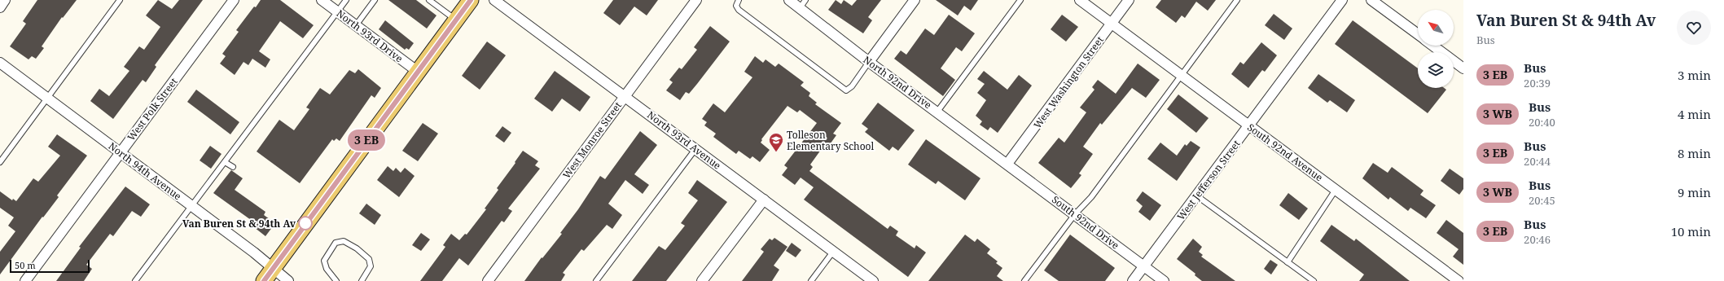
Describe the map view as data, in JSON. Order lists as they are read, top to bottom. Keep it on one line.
{"streets":{"street":["North 93rd Drive","North 92nd Drive","West Washington Street","West Polk Street","West Monroe Street","North 93rd Avenue","South 92nd Avenue","North 94th Avenue","West Jefferson Street","South 92nd Drive"]},"crossings":[["North 92nd Drive","West Washington Street"],["North 92nd Drive","South 92nd Drive"],["West Washington Street","South 92nd Avenue"],["West Washington Street","South 92nd Drive"],["West Polk Street","North 94th Avenue"],["West Monroe Street","North 93rd Avenue"],["South 92nd Avenue","West Jefferson Street"],["West Jefferson Street","South 92nd Drive"]],"places":{"school or university":["Tolleson Elementary School"],"other":["Van Buren St & 94th Av"]},"scale_bar":"50 m","north":"top left","page":{"on_map":"3 EB","heading":["Van Buren St & 94th Av","Bus"],"list":[{"mark":"3 EB","name":"Bus","note":"20:39","value":"3 min"},{"mark":"3 WB","name":"Bus","note":"20:40","value":"4 min"},{"mark":"3 EB","name":"Bus","note":"20:44","value":"8 min"},{"mark":"3 WB","name":"Bus","note":"20:45","value":"9 min"},{"mark":"3 EB","name":"Bus","note":"20:46","value":"10 min"}],"scale":"50 m"}}
